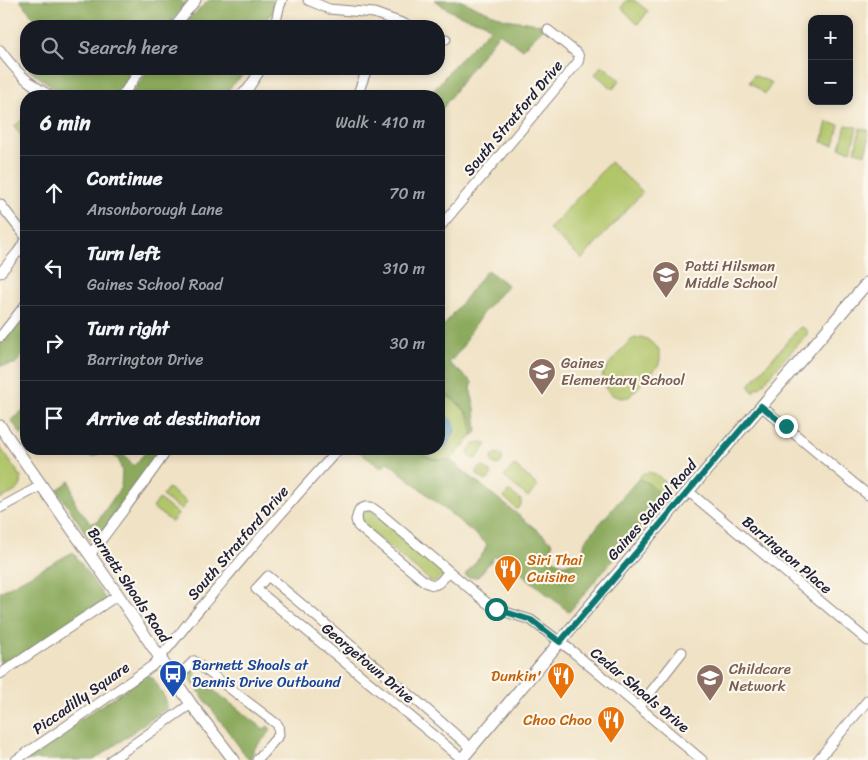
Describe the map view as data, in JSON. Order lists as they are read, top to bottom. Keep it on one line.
{"streets":{"main road":["Gaines School Road","Barnett Shoals Road"],"street":["South Stratford Drive","Barrington Place","Georgetown Drive","Cedar Shoals Drive","Piccadilly Square"]},"crossings":[["South Stratford Drive","Barnett Shoals Road"],["South Stratford Drive","Piccadilly Square"],["Gaines School Road","Barrington Place"],["Gaines School Road","Georgetown Drive"],["Gaines School Road","Cedar Shoals Drive"],["Barnett Shoals Road","Piccadilly Square"]],"places":{"school or university":["Patti Hilsman Middle School","Gaines Elementary School","Childcare Network"],"restaurant":["Siri Thai Cuisine","Dunkin'","Choo Choo"],"bus stop":["Barnett Shoals at Dennis Drive Outbound"]},"page":{"map_buttons":["+","−"],"search":"Search here","heading":["6 min","Walk · 410 m"],"list":[["Continue","Ansonborough Lane","70 m"],["Turn left","Gaines School Road","310 m"],["Turn right","Barrington Drive","30 m"],"Arrive at destination"]}}
